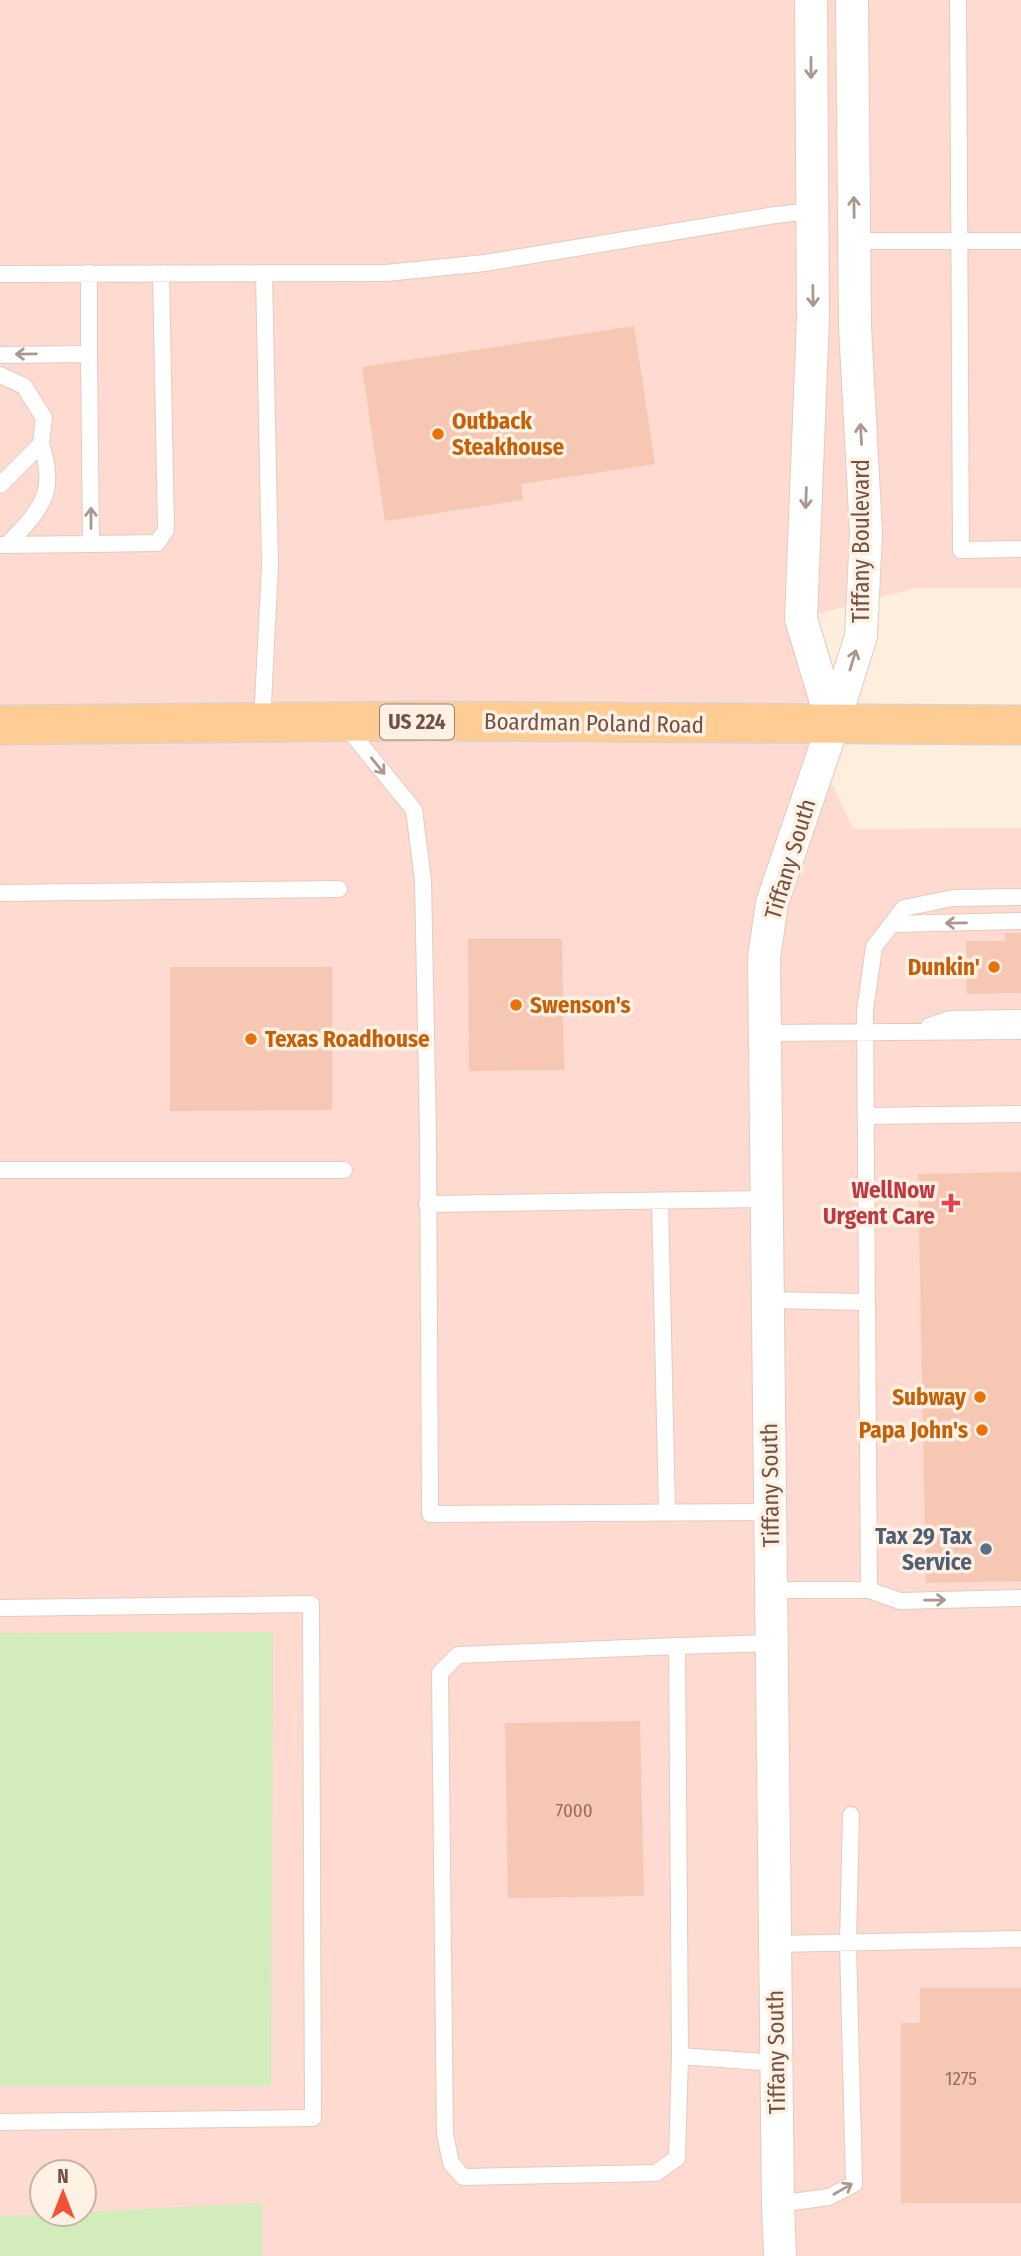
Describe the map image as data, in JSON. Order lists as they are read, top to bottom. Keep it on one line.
{"streets":{"main road":["US 224","Boardman Poland Road"],"street":["Tiffany Boulevard","Tiffany South"]},"crossings":[["Tiffany Boulevard","Boardman Poland Road"],["Tiffany Boulevard","Tiffany South"],["Boardman Poland Road","Tiffany South"]],"places":{"other":["Outback Steakhouse","Dunkin'","Swenson's","Texas Roadhouse","Subway","Papa John's","Tax 29 Tax Service"],"health":["WellNow Urgent Care"]},"house_numbers":["7000","1275"],"north":"top"}
